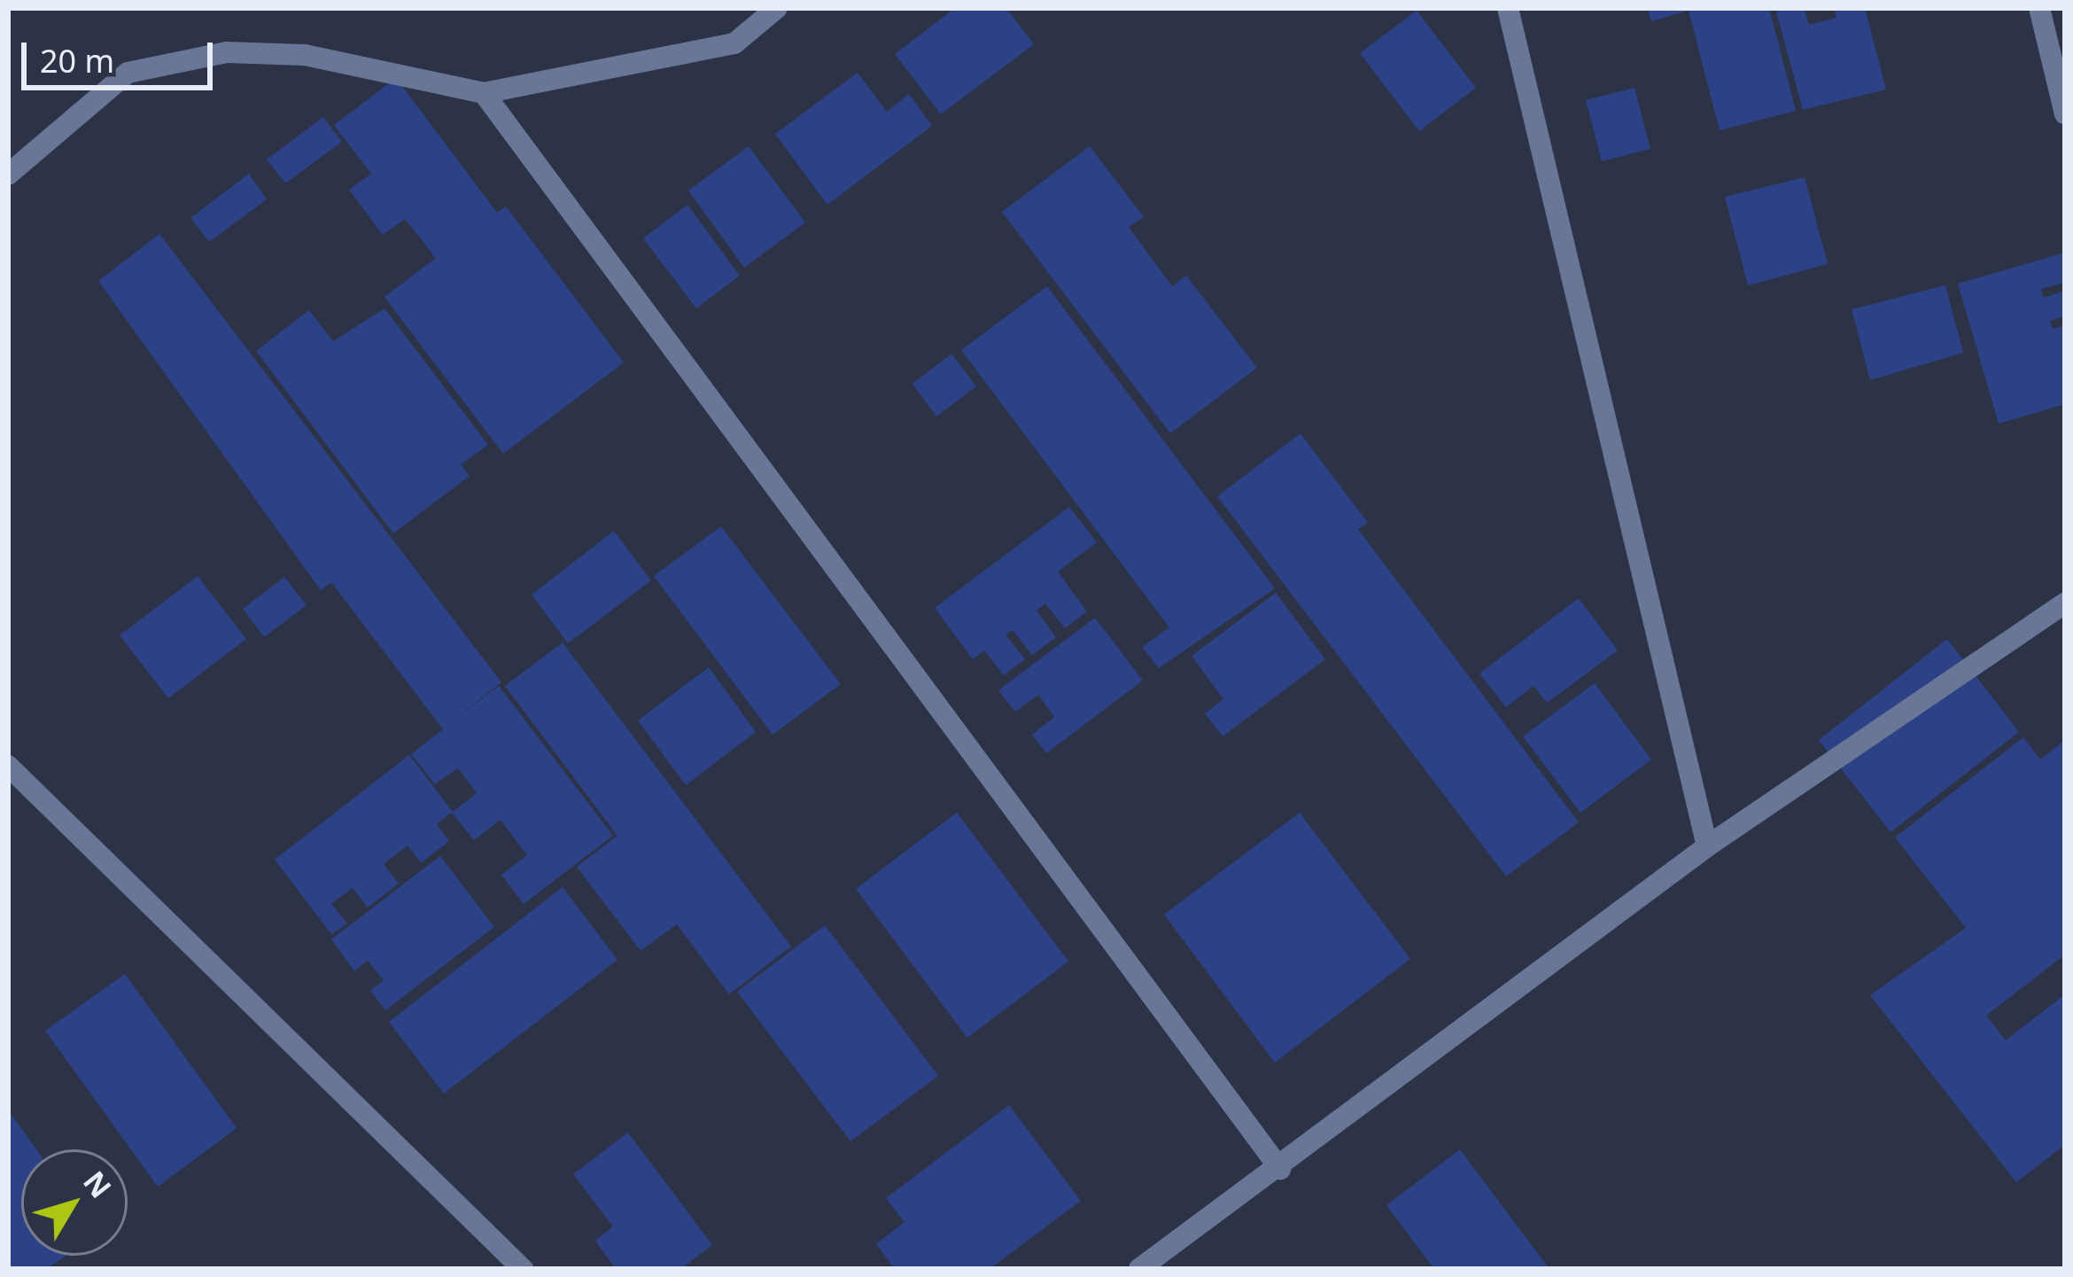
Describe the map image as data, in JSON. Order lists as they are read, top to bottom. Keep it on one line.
{"scale_bar":"20 m","north":"top right"}
